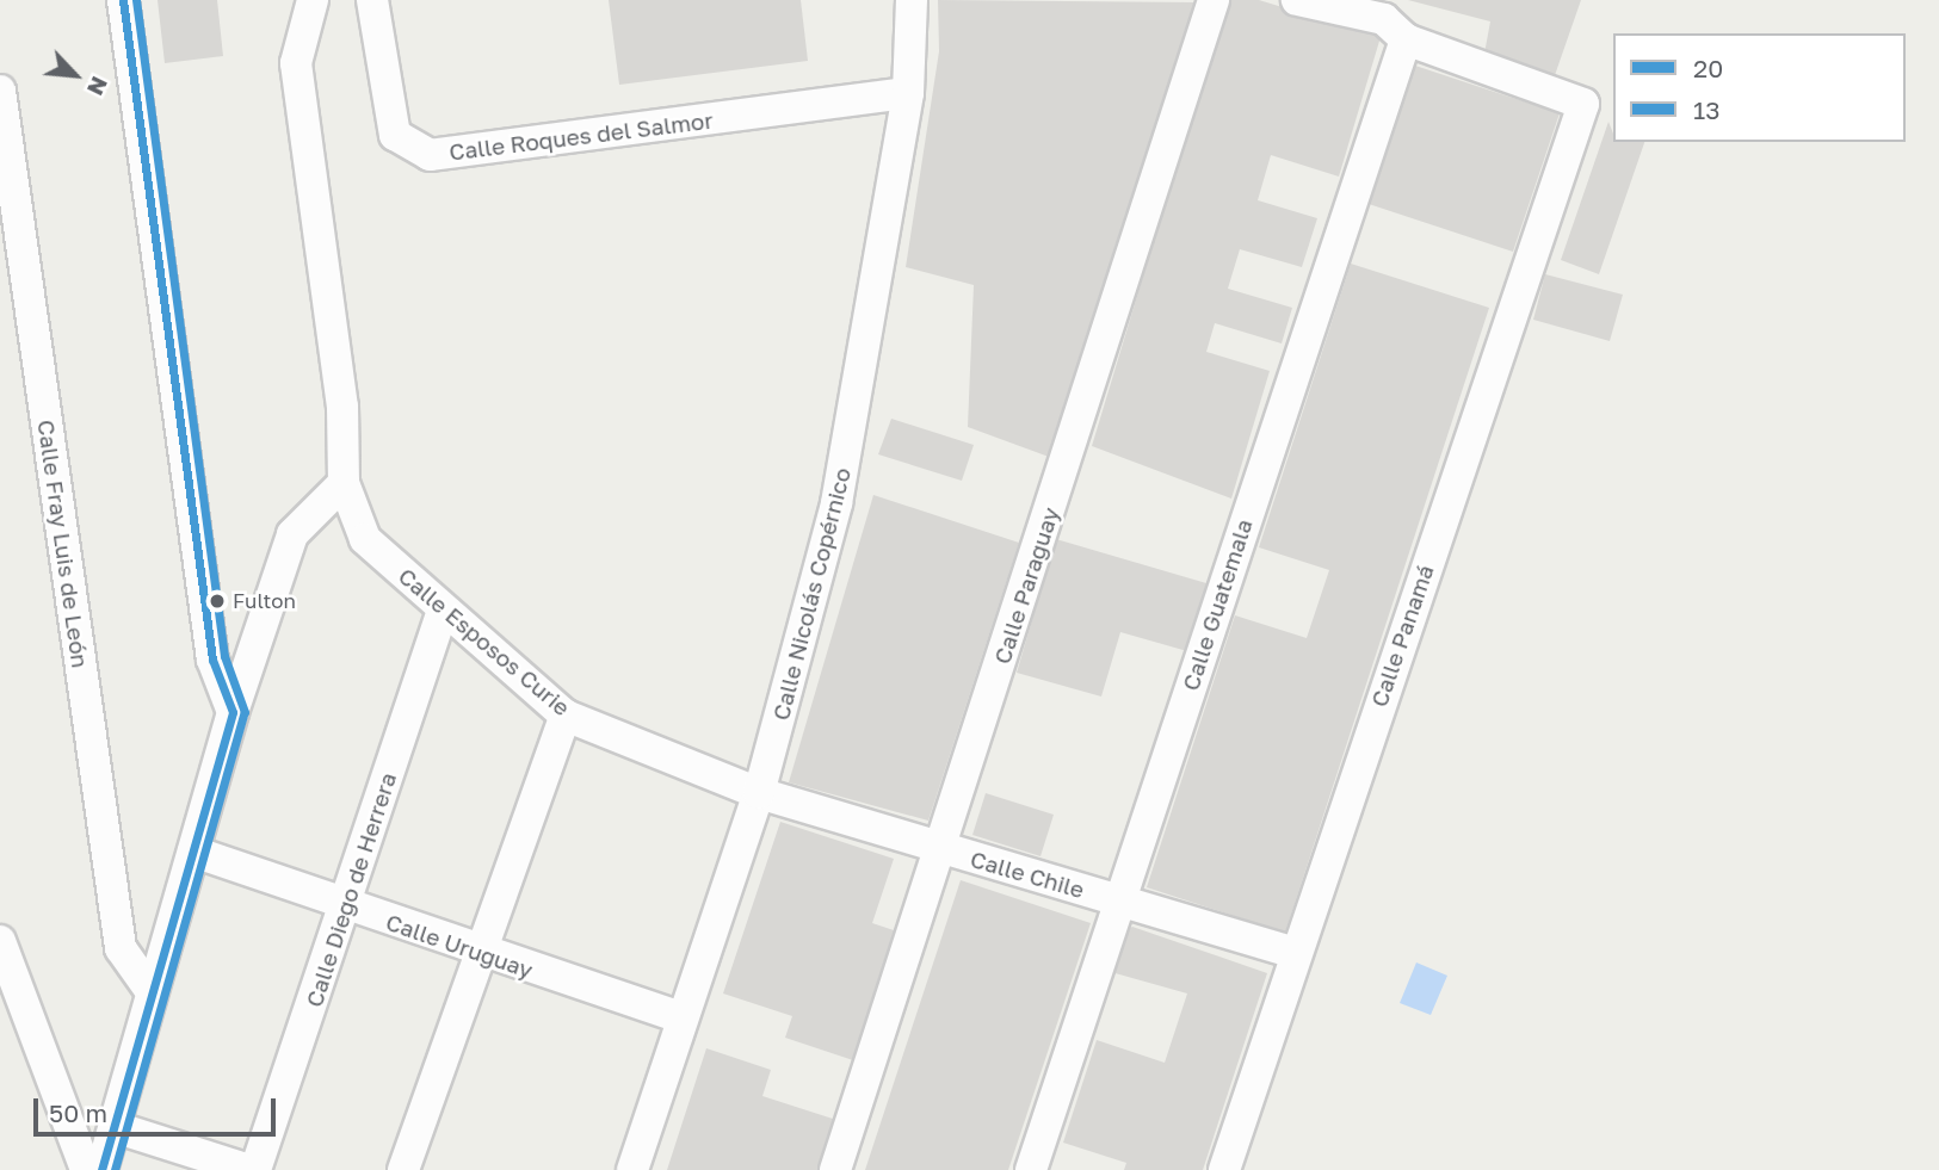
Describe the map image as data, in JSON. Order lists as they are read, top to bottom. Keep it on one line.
{"streets":{"street":["Calle Roques del Salmor","Calle Fray Luis de León","Calle Paraguay","Calle Nicolás Copérnico","Calle Guatemala","Calle Panamá","Calle Esposos Curie","Calle Chile","Calle Diego de Herrera","Calle Uruguay"]},"crossings":[["Calle Roques del Salmor","Calle Nicolás Copérnico"],["Calle Paraguay","Calle Chile"],["Calle Nicolás Copérnico","Calle Esposos Curie"],["Calle Nicolás Copérnico","Calle Chile"],["Calle Nicolás Copérnico","Calle Uruguay"],["Calle Guatemala","Calle Panamá"],["Calle Guatemala","Calle Chile"],["Calle Panamá","Calle Chile"],["Calle Esposos Curie","Calle Chile"],["Calle Esposos Curie","Calle Diego de Herrera"],["Calle Diego de Herrera","Calle Uruguay"]],"places":["Fulton"],"lines":["transit line 20","transit line 13"],"legend":["20","13"],"scale_bar":"50 m","north":"bottom right"}
